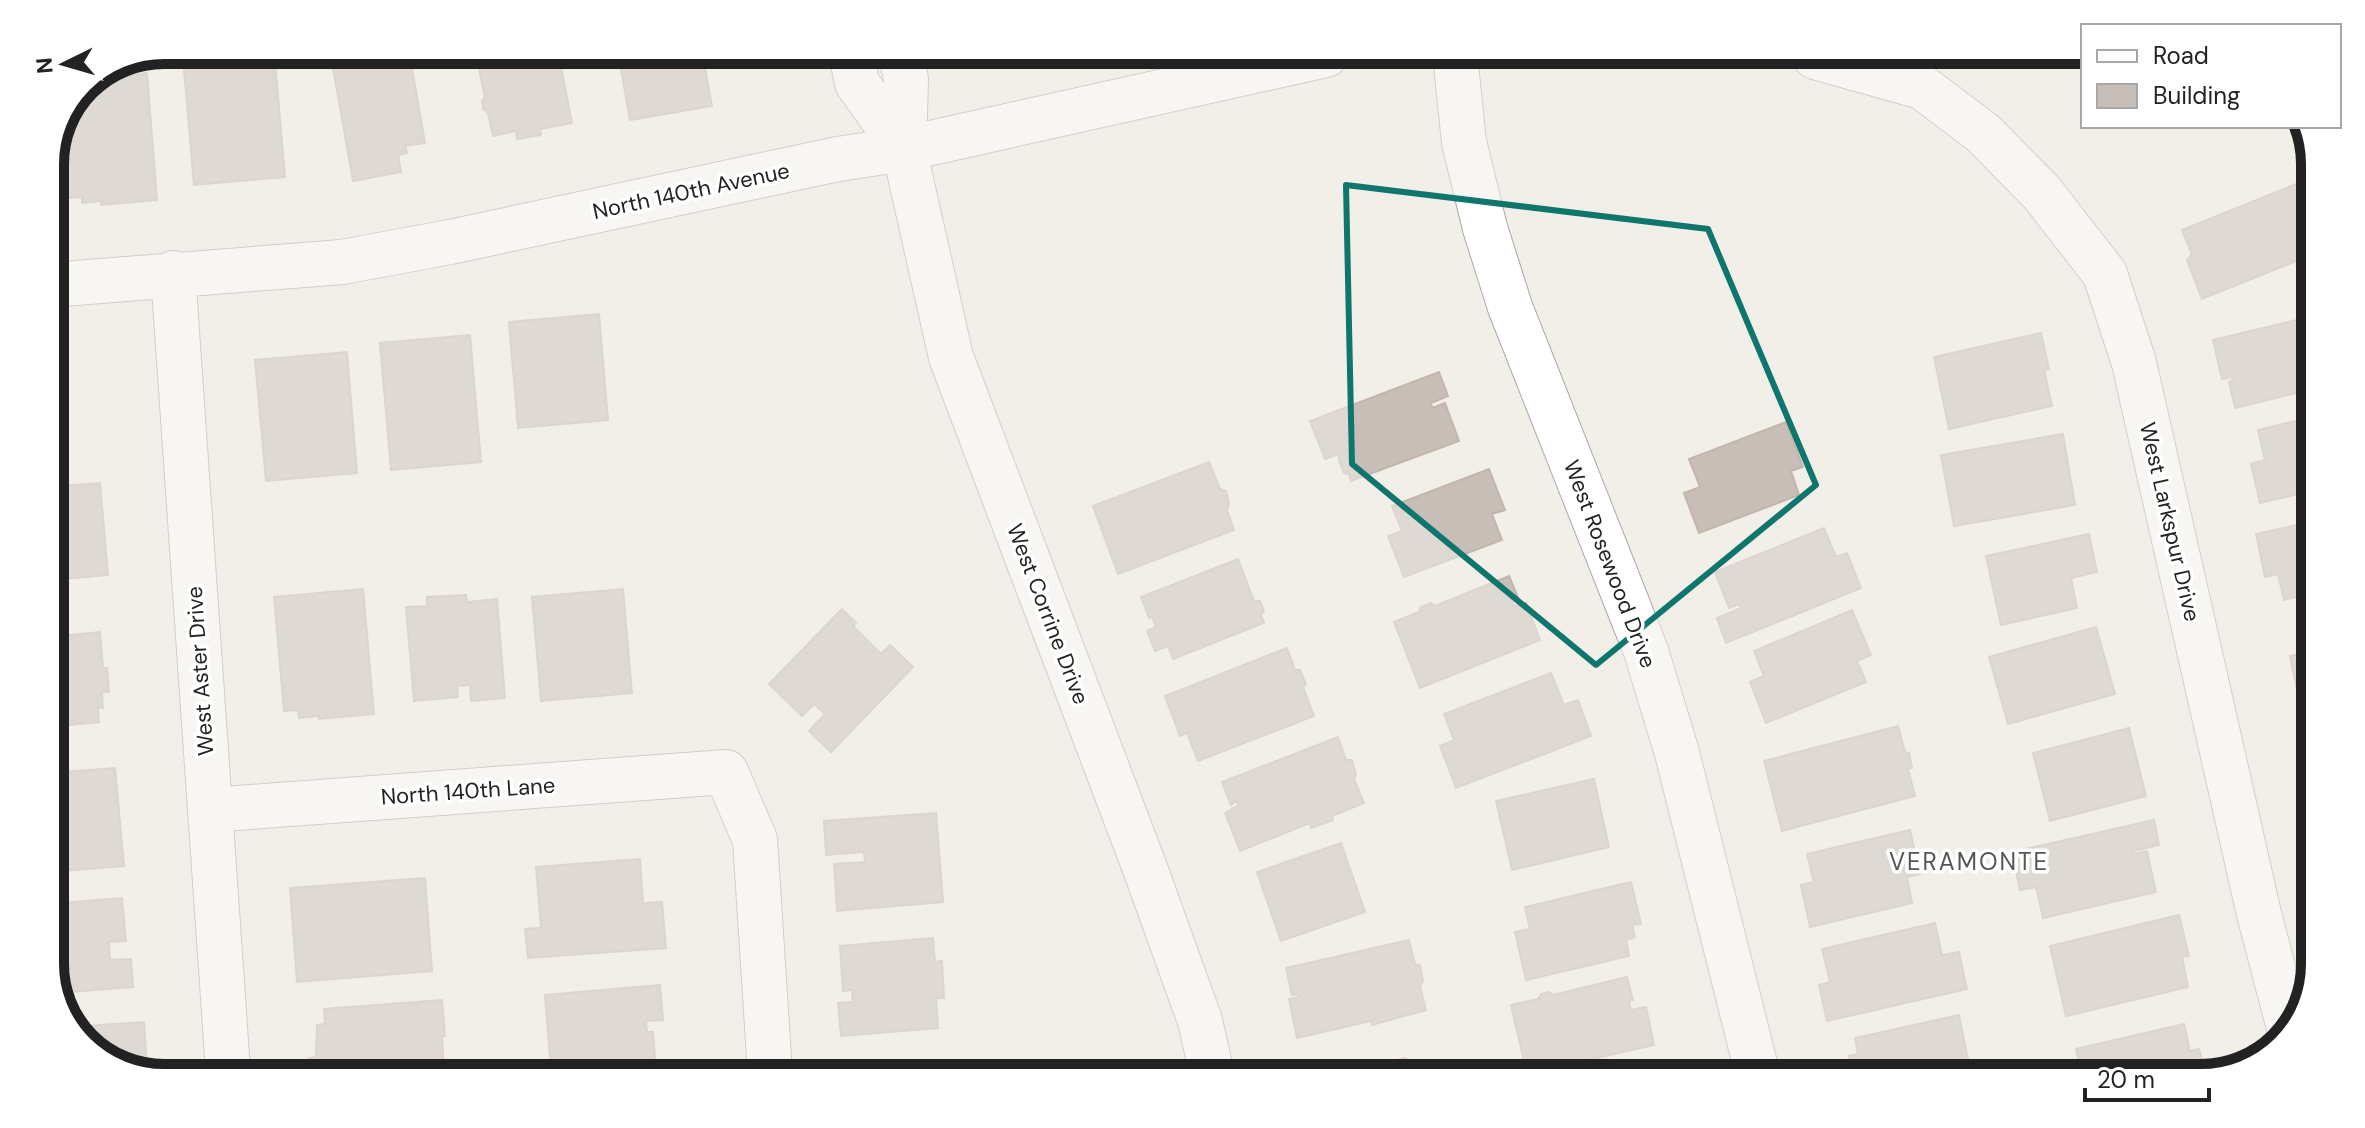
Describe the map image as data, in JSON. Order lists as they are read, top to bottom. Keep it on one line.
{"streets":{"street":["North 140th Avenue","West Larkspur Drive","West Rosewood Drive","West Corrine Drive","West Aster Drive","North 140th Lane"]},"crossings":[["North 140th Avenue","West Corrine Drive"],["North 140th Avenue","West Aster Drive"],["West Aster Drive","North 140th Lane"]],"districts":["VERAMONTE"],"legend":["Road","Building"],"scale_bar":"20 m","north":"left"}
